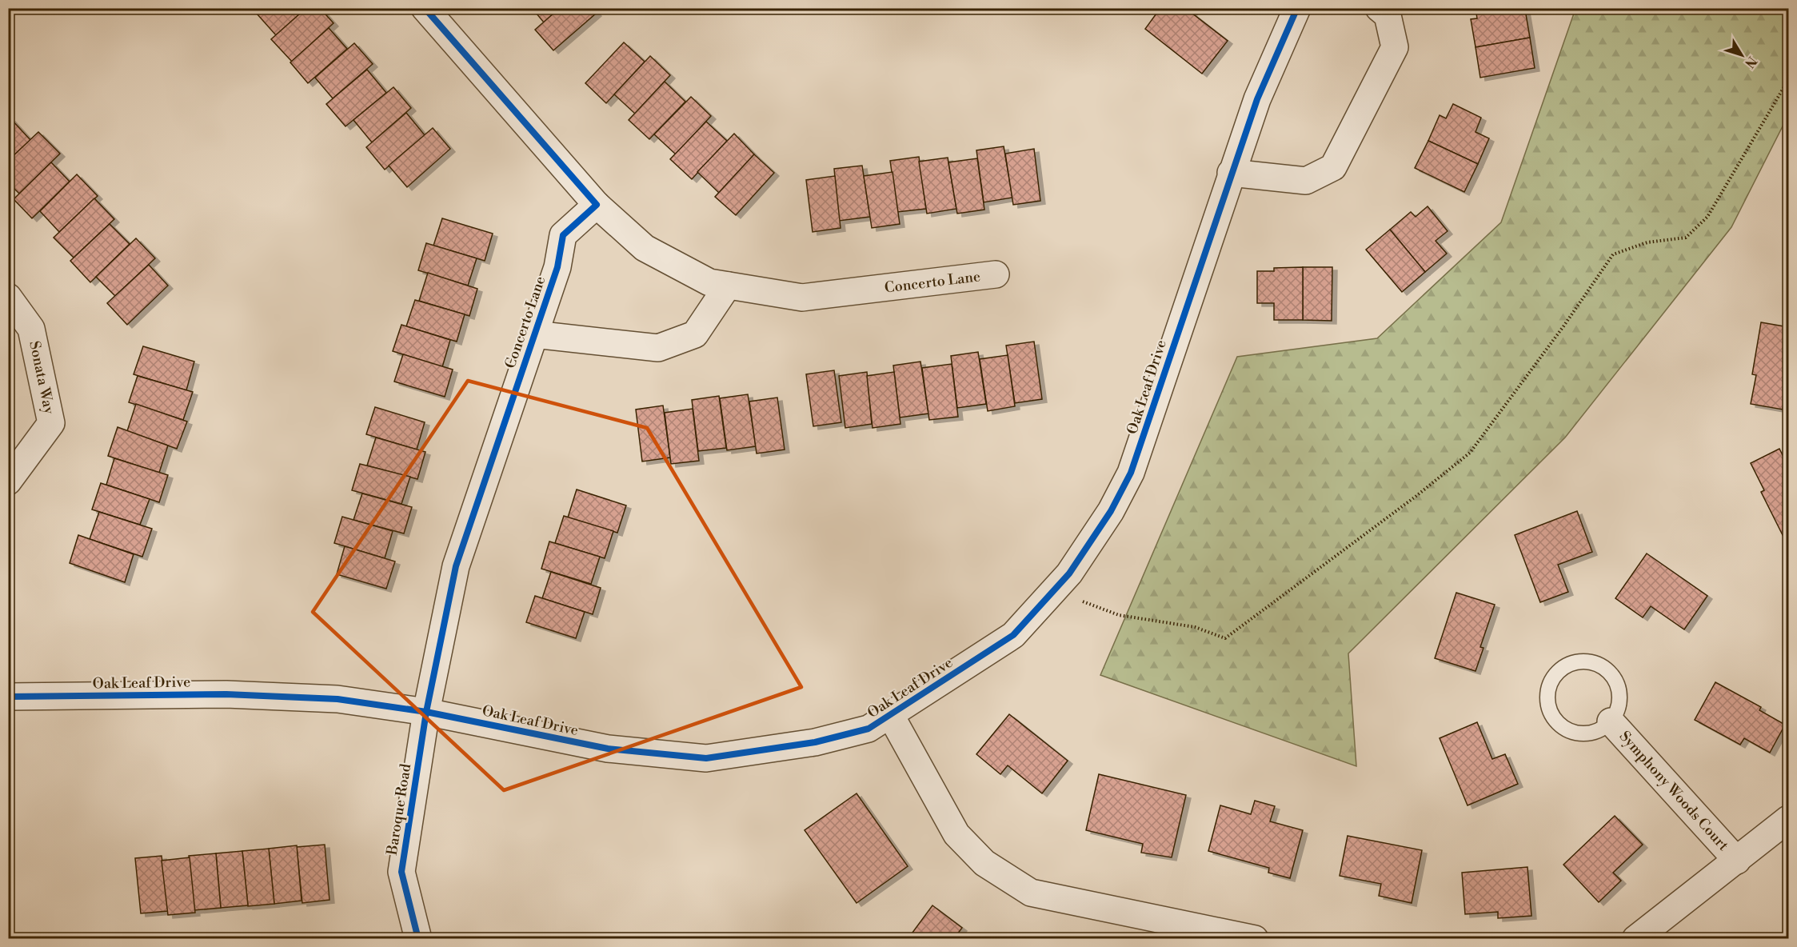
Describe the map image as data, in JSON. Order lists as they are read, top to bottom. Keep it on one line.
{"streets":{"street":["Concerto Lane","Sonata Way","Oak Leaf Drive","Symphony Woods Court","Baroque Road"]},"crossings":[["Concerto Lane","Oak Leaf Drive"],["Concerto Lane","Baroque Road"],["Oak Leaf Drive","Baroque Road"]],"north":"bottom right"}
